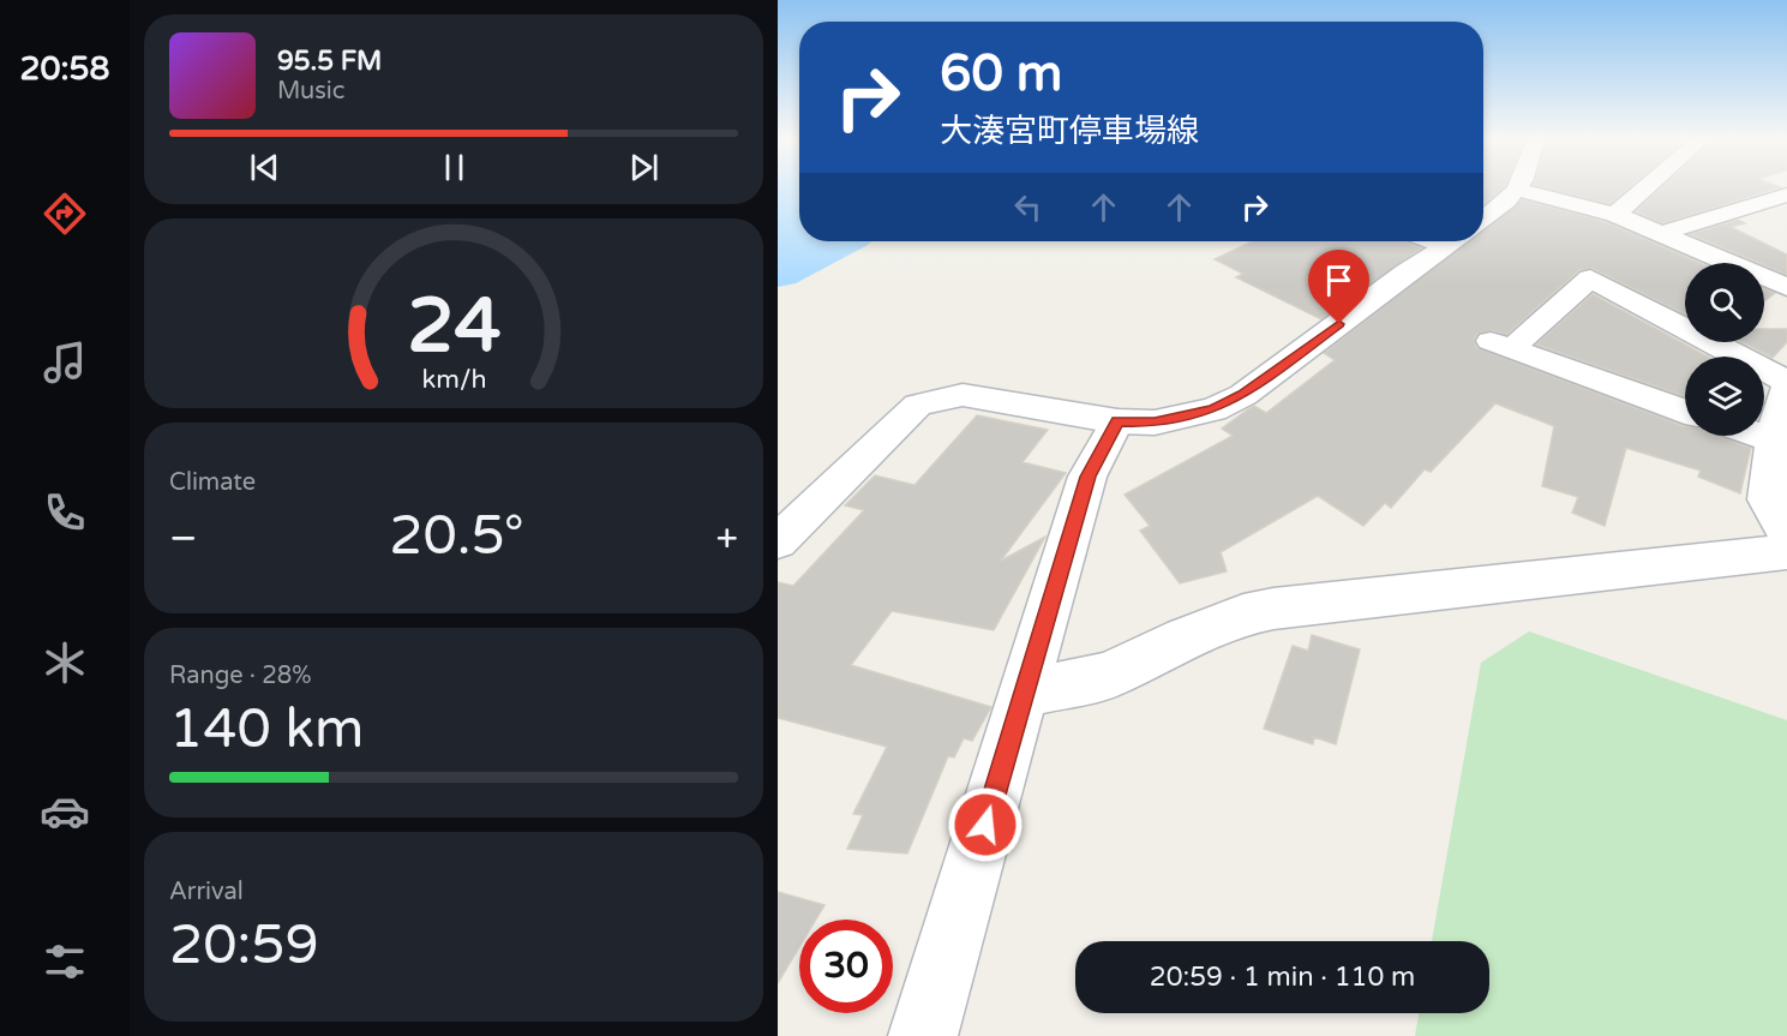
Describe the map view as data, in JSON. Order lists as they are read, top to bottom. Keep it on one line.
{"page":{"tabs":"20:58","turn":["60 m","大湊宮町停車場線"],"song":["95.5 FM","Music"],"tile":["Climate",["Range · 28%","140 km"],["Arrival","20:59"]],"heat":["−","20.5°","+"],"limit":"30","trip":"20:59 · 1 min · 110 m","gauge":["24","km/h"]}}
